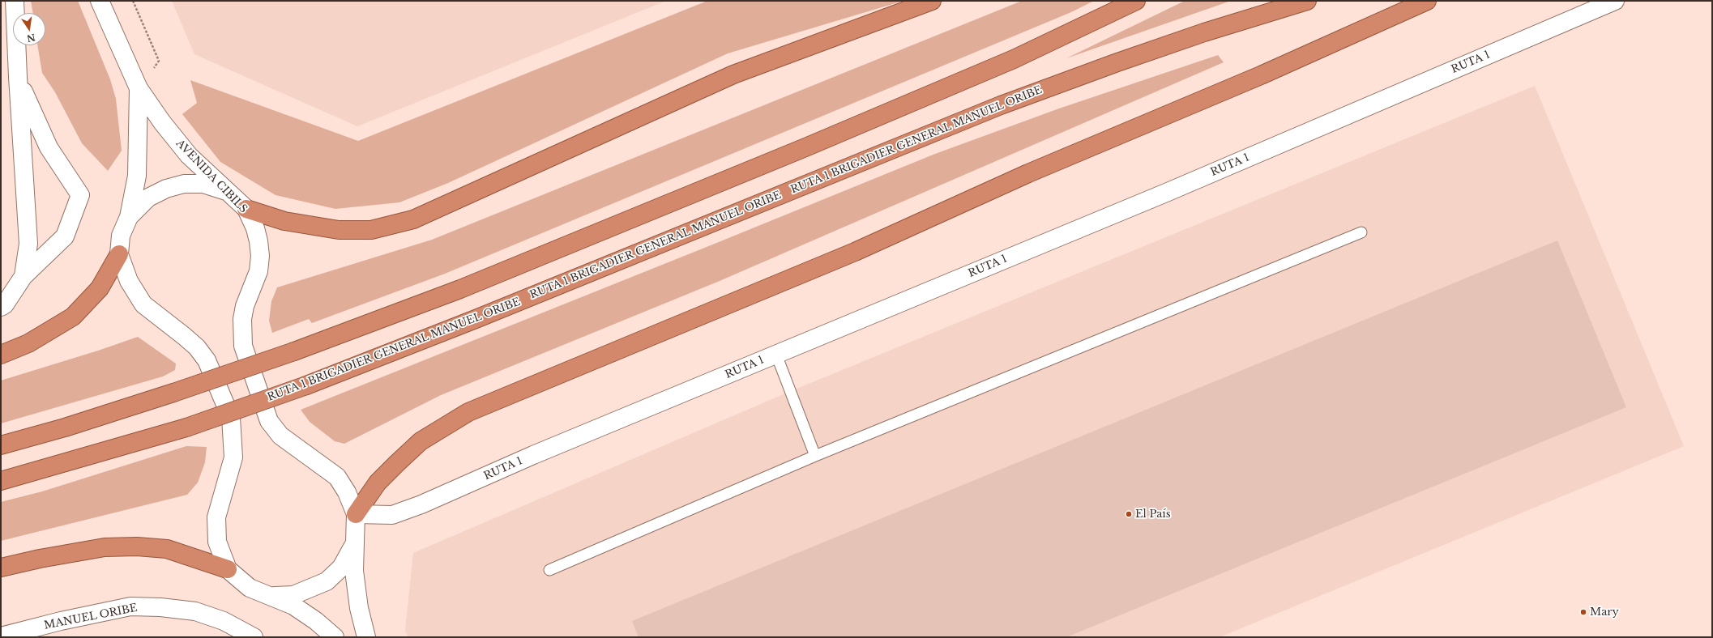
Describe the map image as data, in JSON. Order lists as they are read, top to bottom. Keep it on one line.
{"streets":{"highway":["RUTA 1 BRIGADIER GENERAL MANUEL ORIBE"],"street":["RUTA 1","AVENIDA CIBILS","MANUEL ORIBE"]},"crossings":[["RUTA 1","AVENIDA CIBILS"]],"places":["El País","Mary"],"north":"bottom"}
